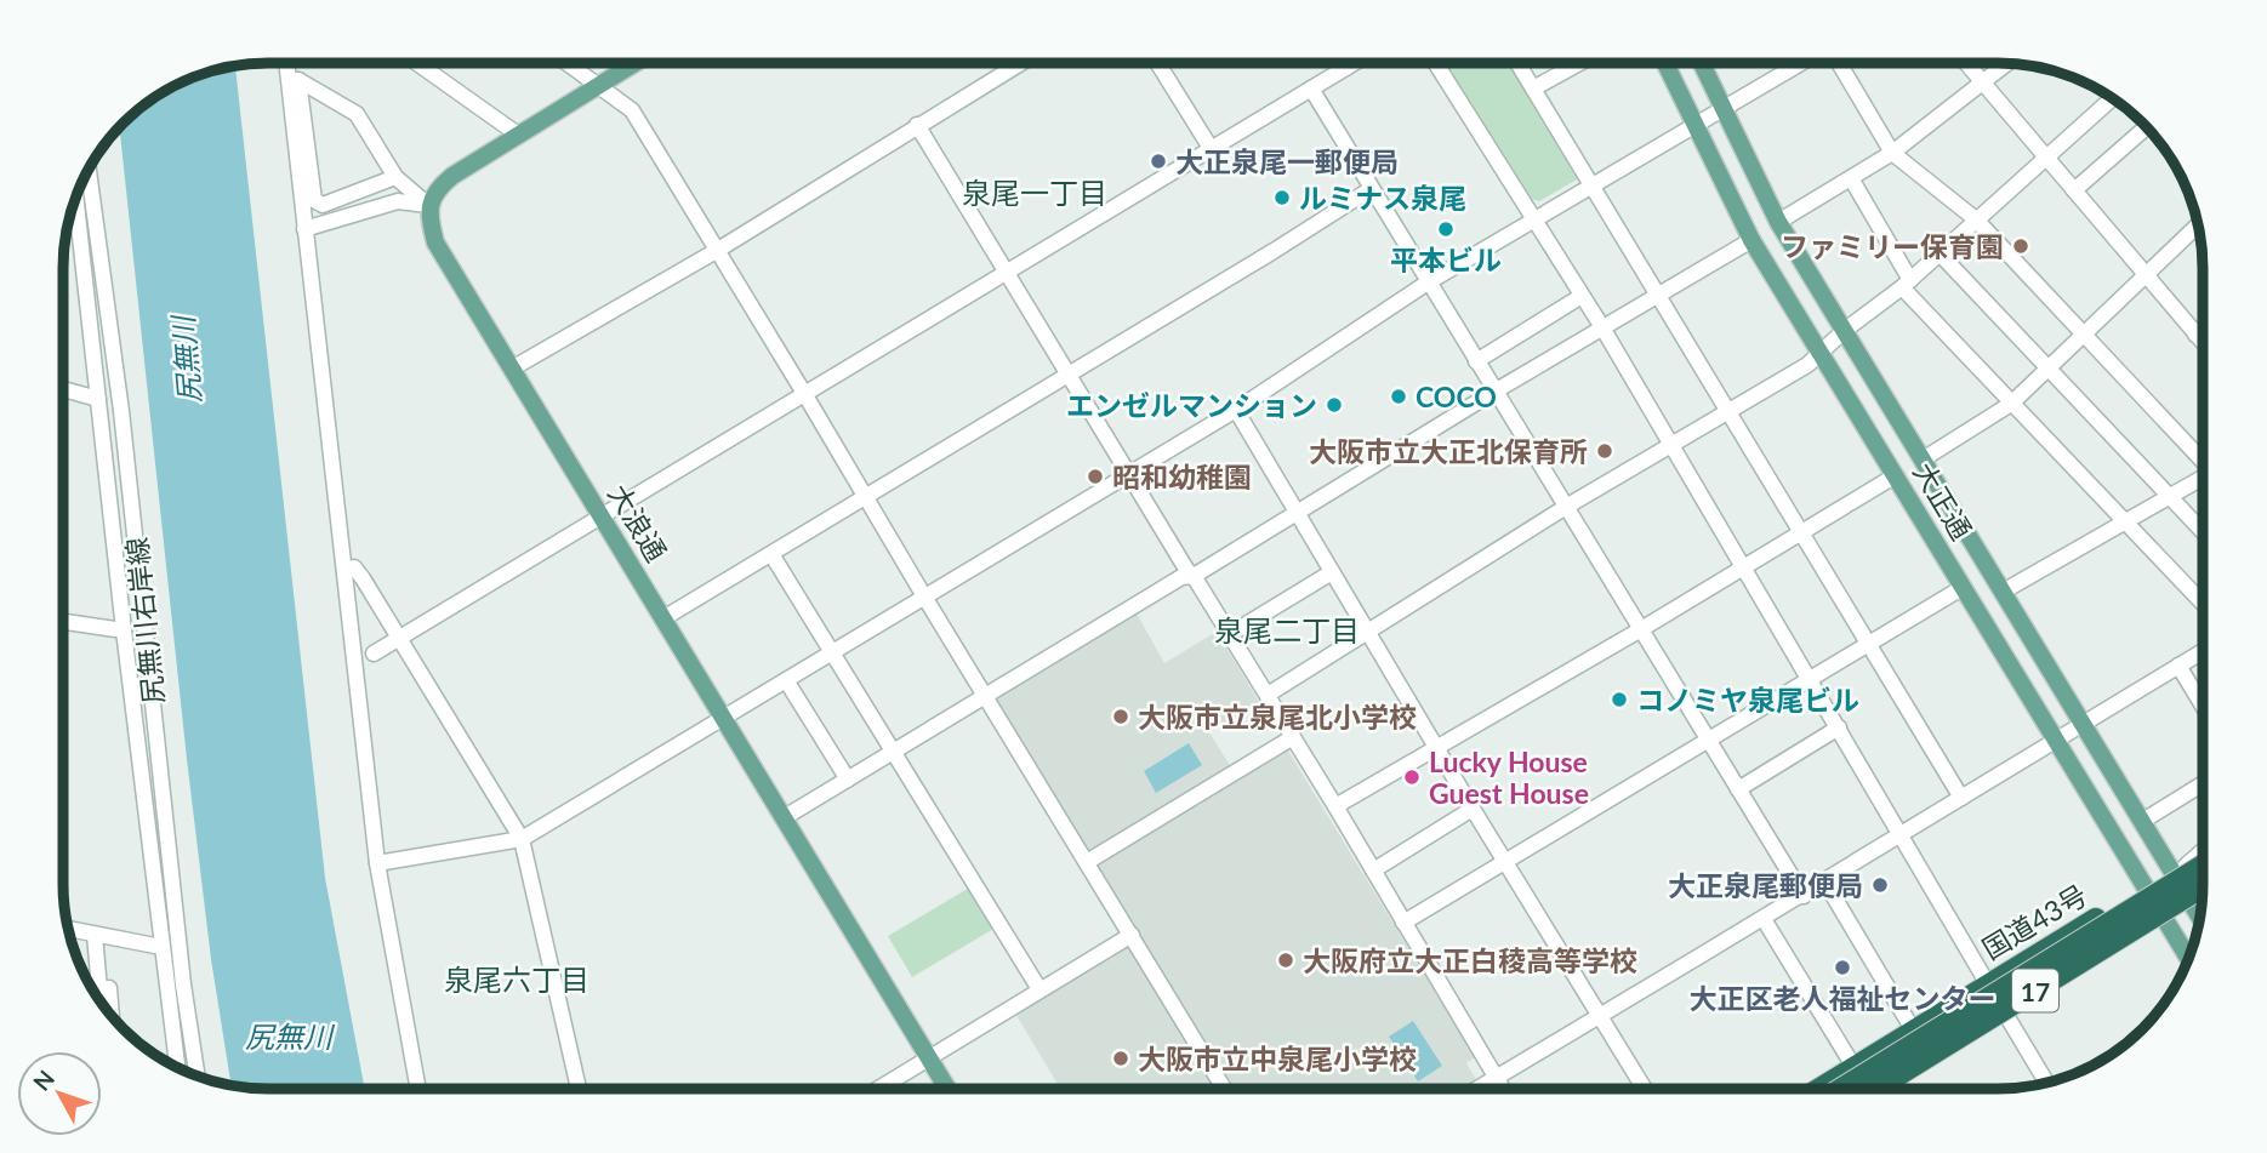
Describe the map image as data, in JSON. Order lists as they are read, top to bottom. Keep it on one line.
{"streets":{"highway":["国道43号","17"],"main road":["大正通","大浪通"],"street":["尻無川右岸線"]},"crossings":[["大正通","国道43号"]],"districts":["泉尾一丁目","泉尾二丁目","泉尾六丁目"],"water":["尻無川"],"places":["大正泉尾一郵便局","ルミナス泉尾","平本ビル","ファミリー保育園","COCO","エンゼルマンション","大阪市立大正北保育所","昭和幼稚園","コノミヤ泉尾ビル","大阪市立泉尾北小学校","Lucky House Guest House","大正泉尾郵便局","大阪府立大正白稜高等学校","大正区老人福祉センター","大阪市立中泉尾小学校"],"north":"top left"}
